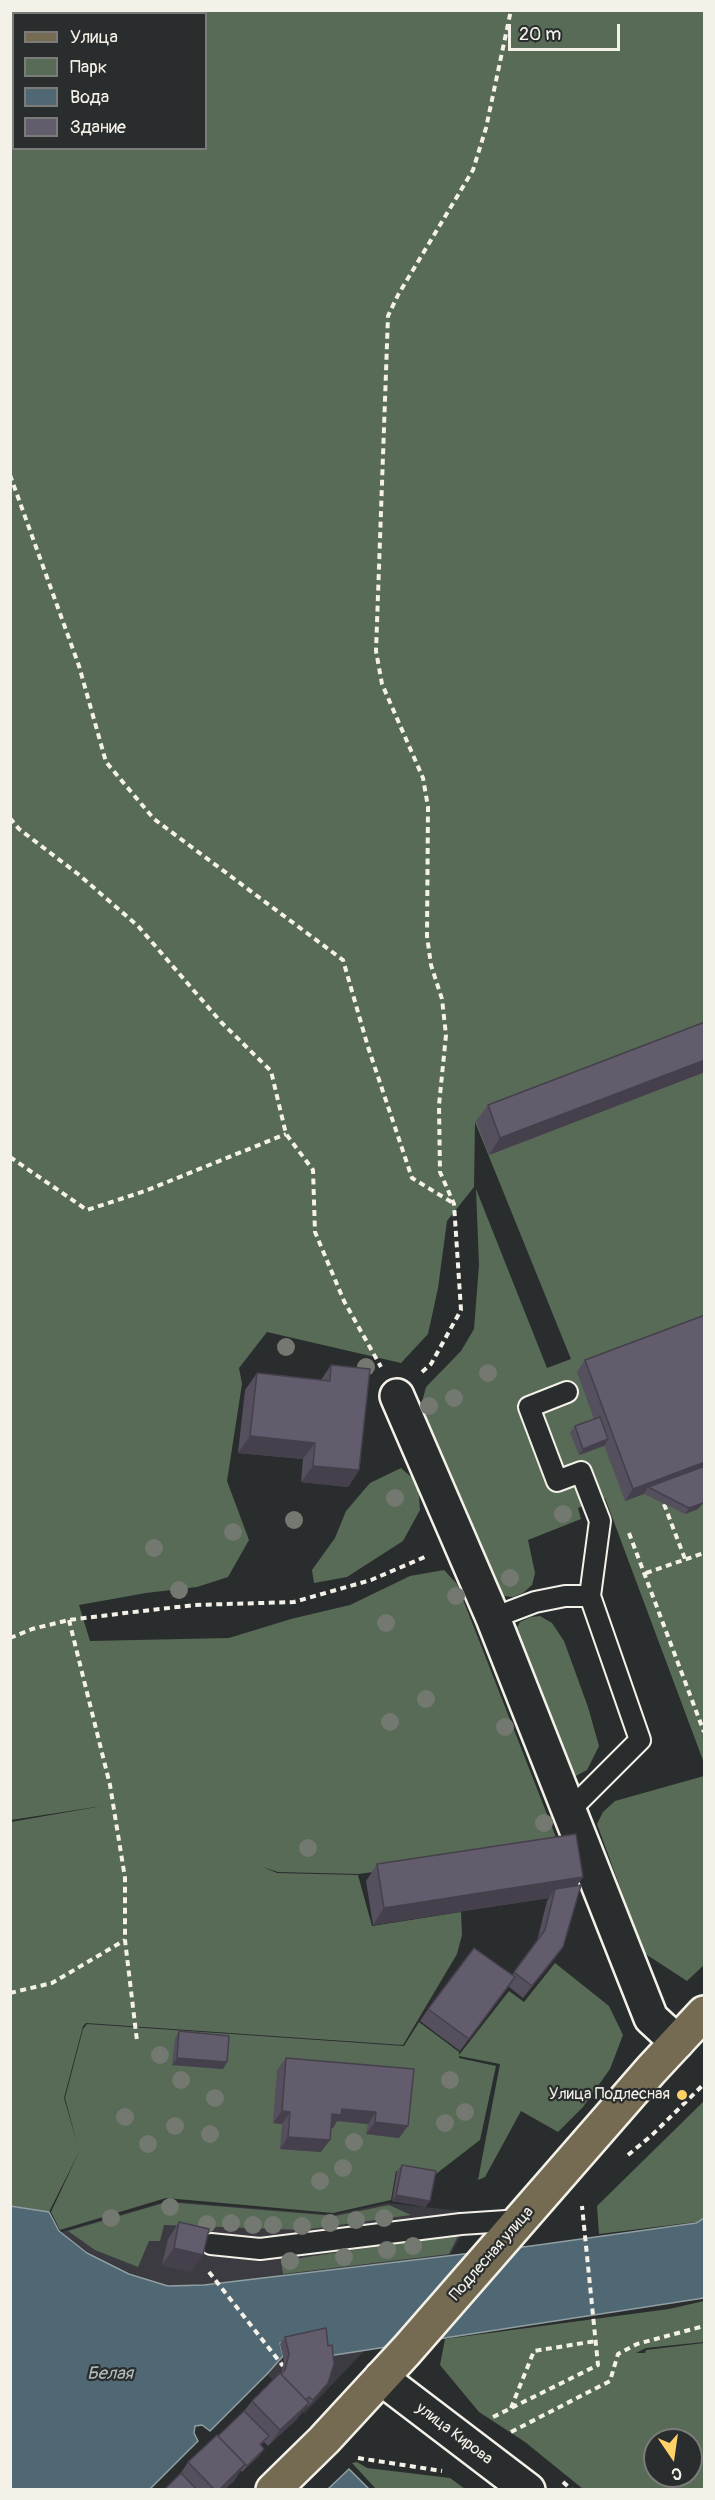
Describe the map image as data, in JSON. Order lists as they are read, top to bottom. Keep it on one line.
{"streets":{"main road":["Подлесная улица"],"street":["улица Кирова"]},"crossings":[["Подлесная улица","улица Кирова"]],"water":["Белая"],"places":["Улица Подлесная"],"legend":["Улица","Парк","Вода","Здание"],"scale_bar":"20 m","north":"bottom"}
